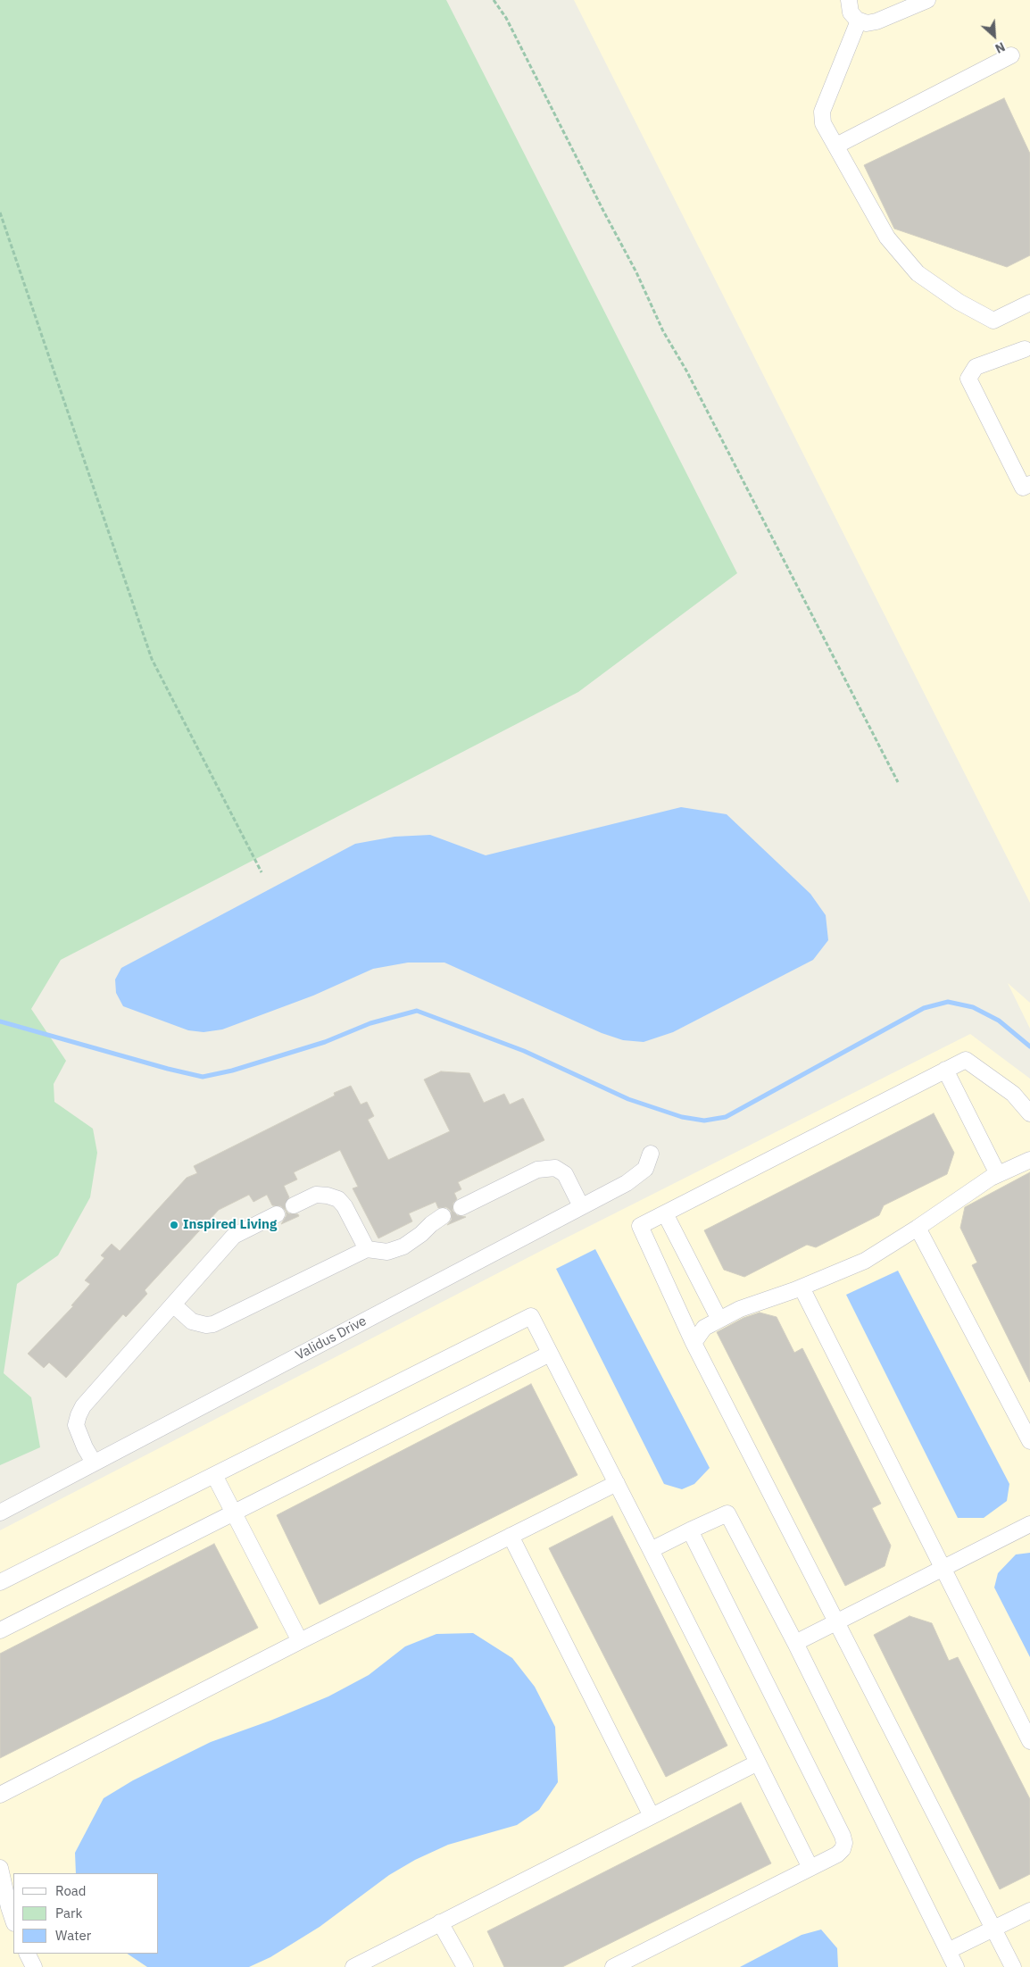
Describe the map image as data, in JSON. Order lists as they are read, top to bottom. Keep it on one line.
{"streets":{"street":["Validus Drive"]},"places":["Inspired Living"],"legend":["Road","Park","Water"],"north":"bottom right"}
